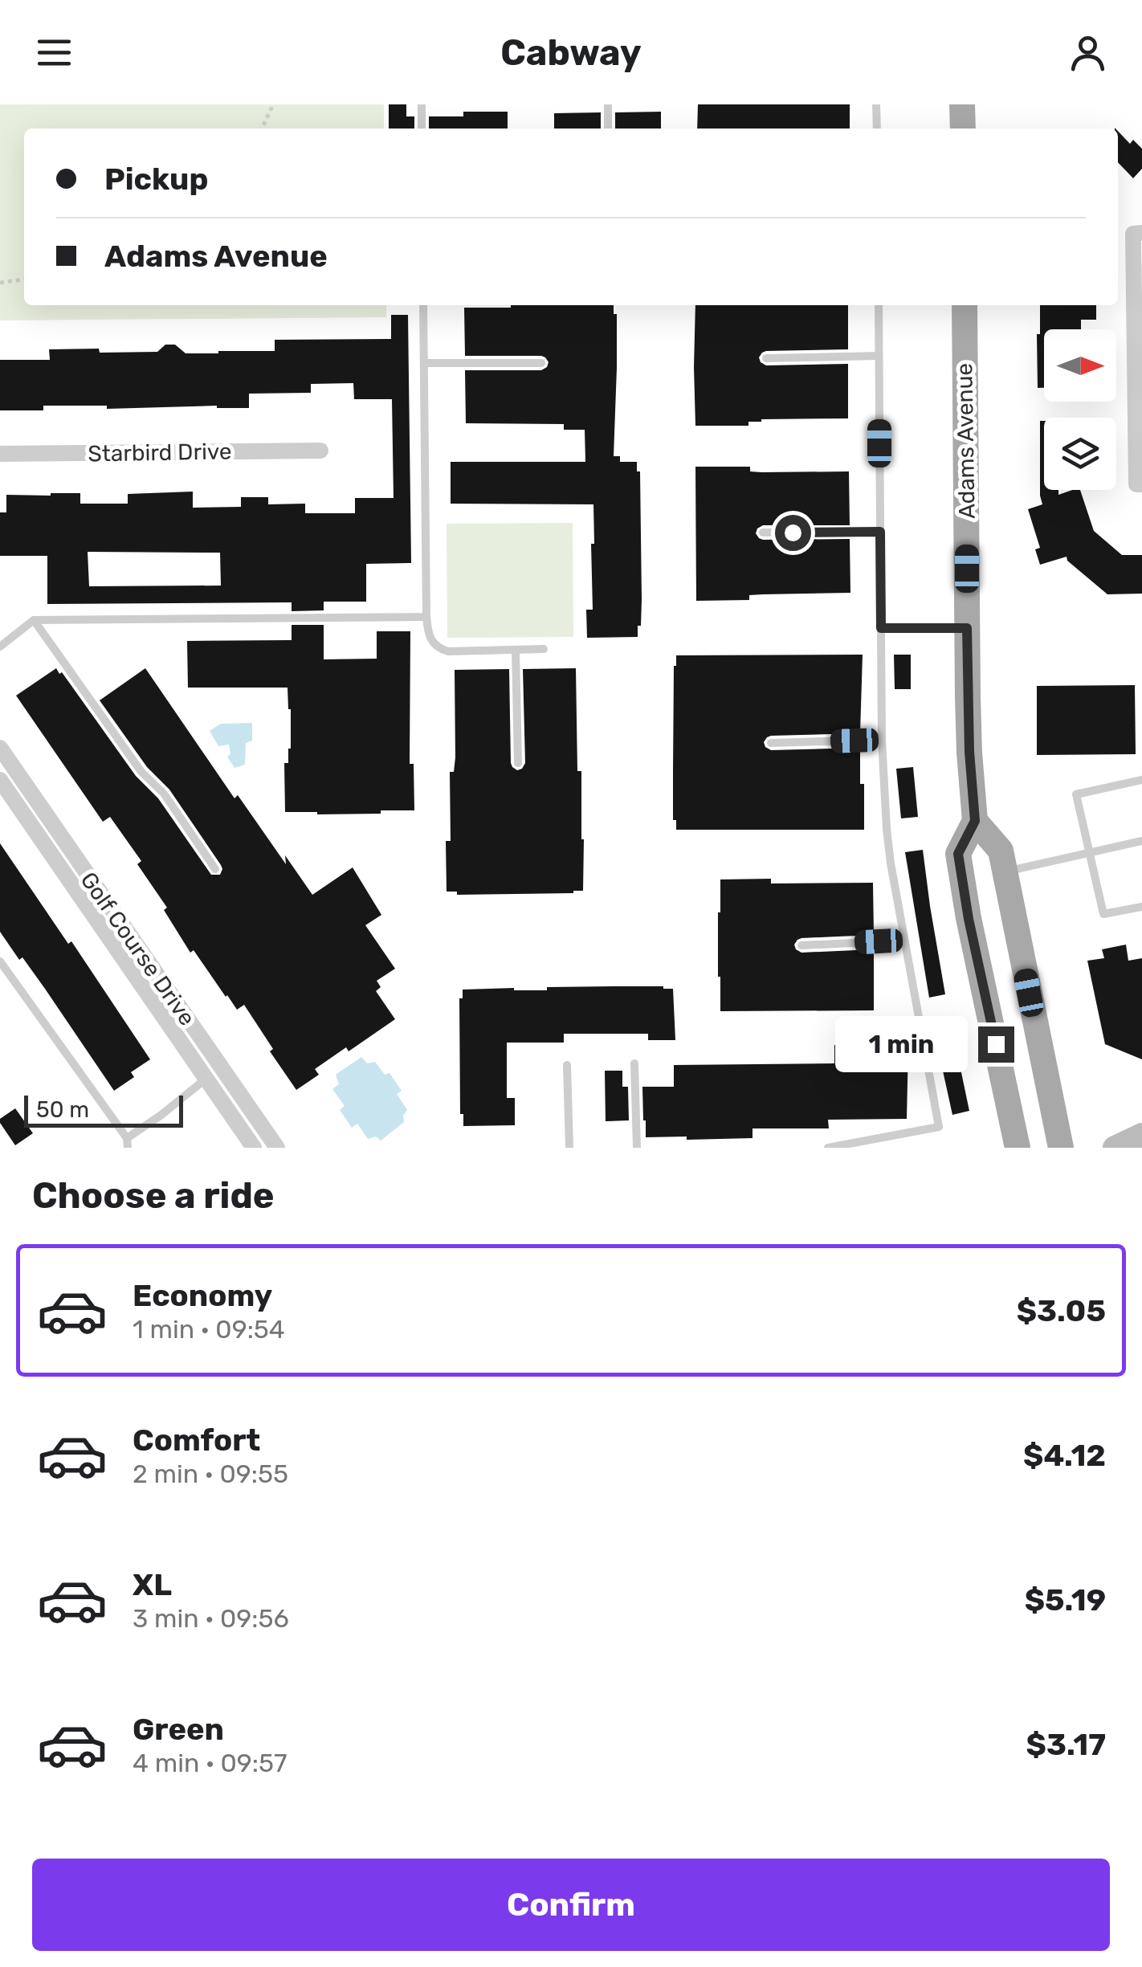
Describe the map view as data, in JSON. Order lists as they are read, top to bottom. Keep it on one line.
{"streets":{"main road":["Adams Avenue"],"street":["Starbird Drive","Golf Course Drive"]},"scale_bar":"50 m","north":"right","page":{"header":"Cabway","banner":["Pickup","Adams Avenue"],"bubble":"1 min","scale":"50 m","heading":"Choose a ride","list":[{"name":"Economy","note":"1 min · 09:54","value":"$3.05"},{"name":"Comfort","note":"2 min · 09:55","value":"$4.12"},{"name":"XL","note":"3 min · 09:56","value":"$5.19"},{"name":"Green","note":"4 min · 09:57","value":"$3.17"}],"buttons":"Confirm"}}
